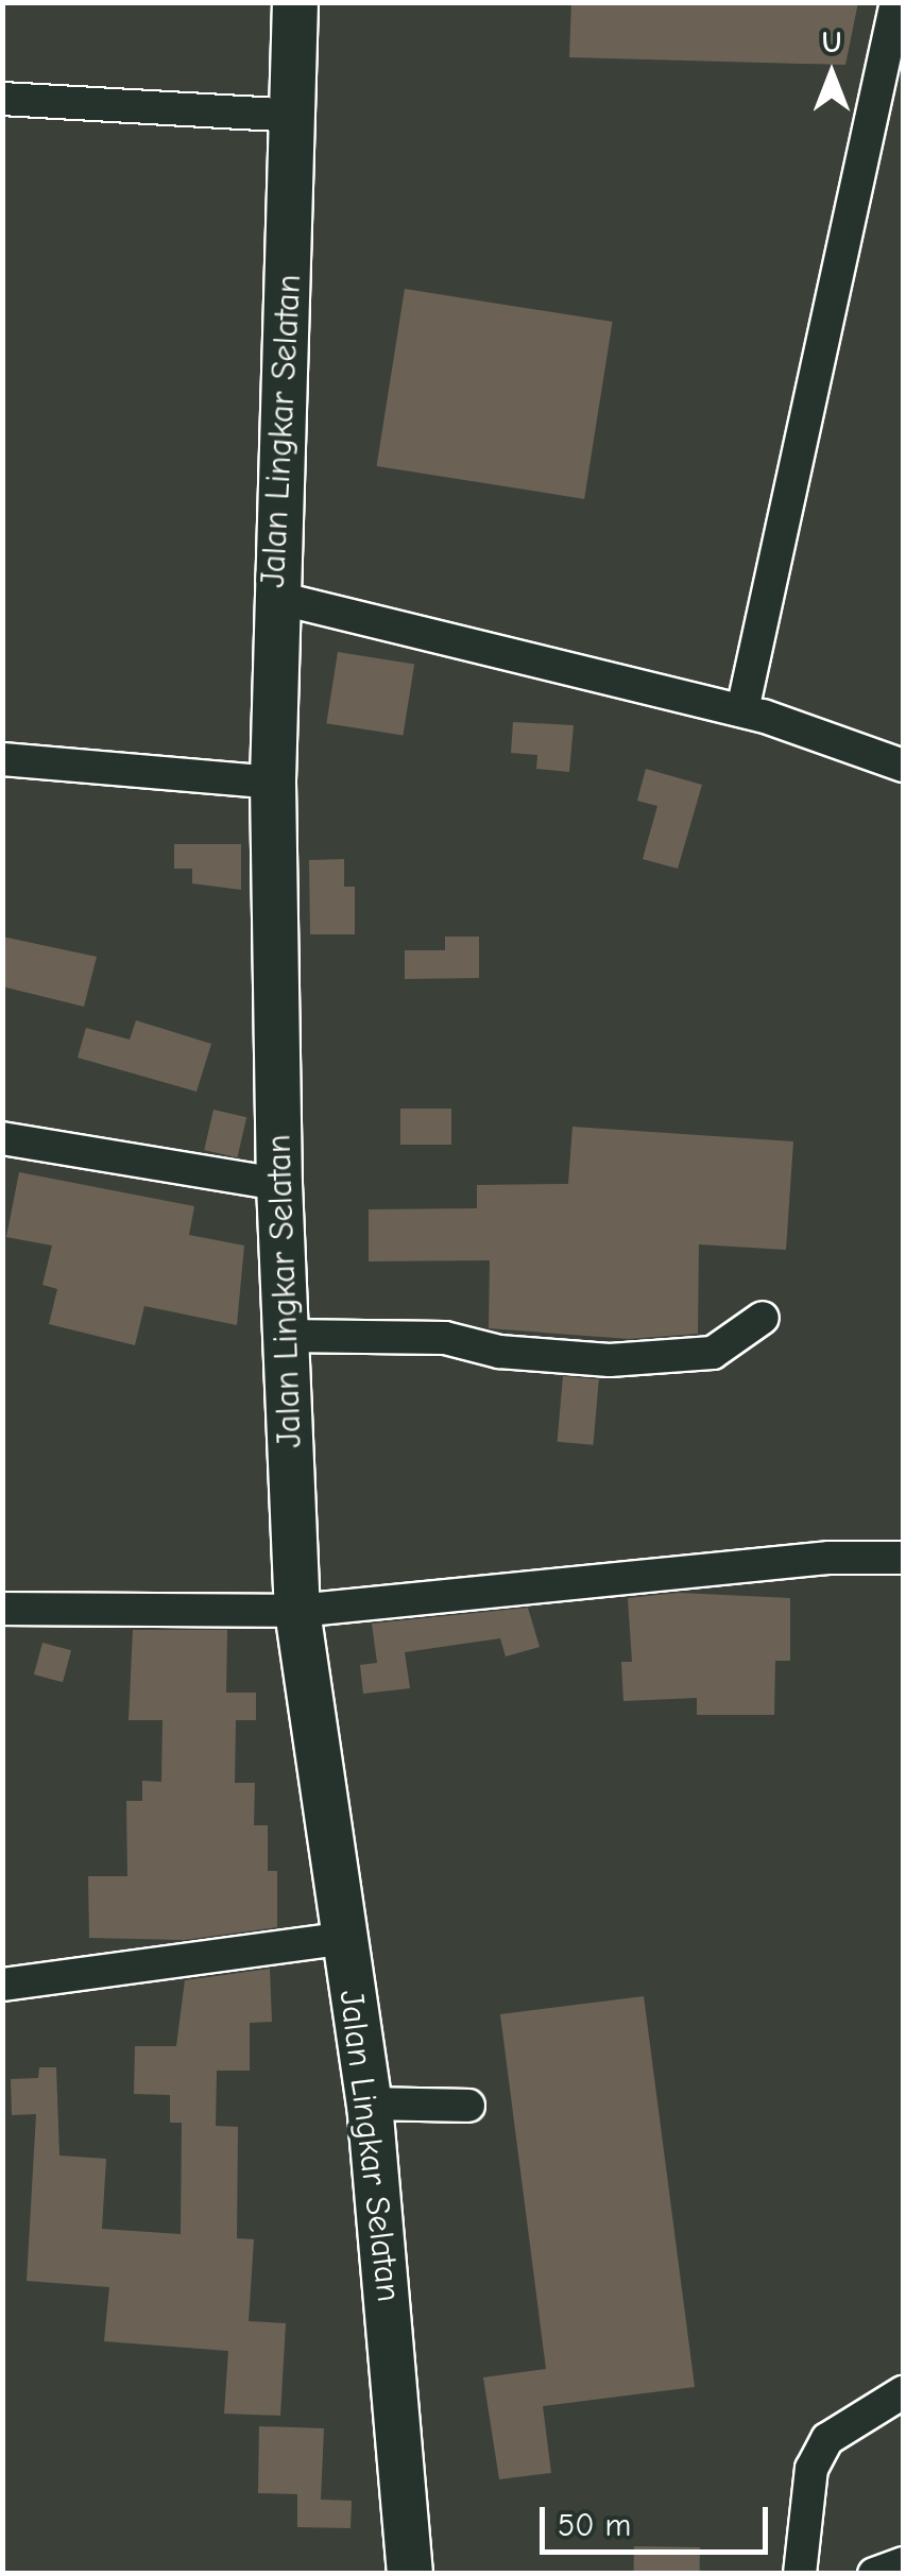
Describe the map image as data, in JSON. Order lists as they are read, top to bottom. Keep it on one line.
{"streets":{"highway":["Jalan Lingkar Selatan"]},"scale_bar":"50 m","north":"top"}
